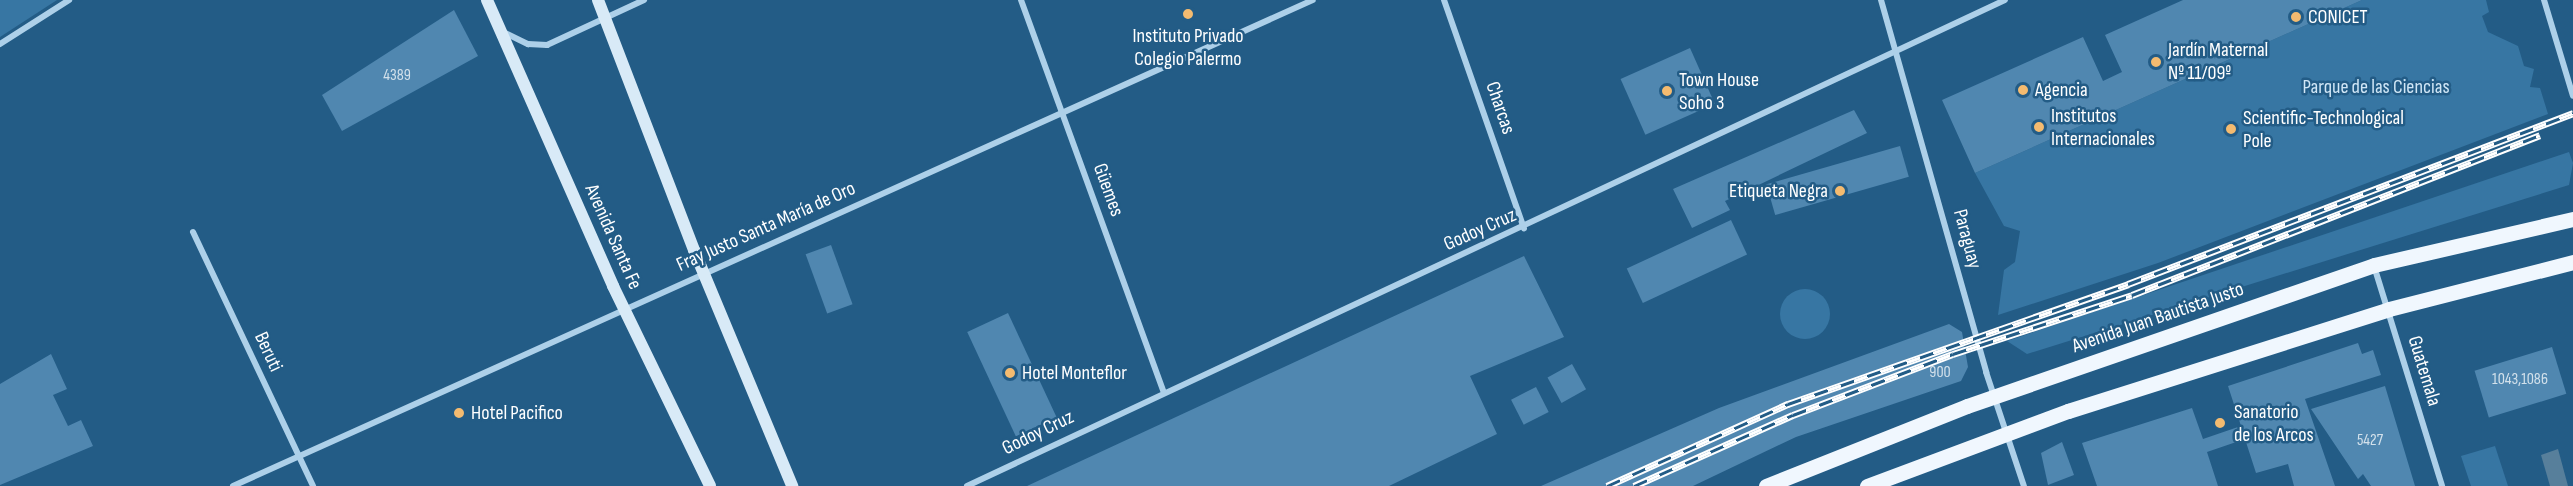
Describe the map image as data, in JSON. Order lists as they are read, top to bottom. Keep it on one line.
{"streets":{"main road":["Avenida Santa Fe","Avenida Juan Bautista Justo"],"street":["Charcas","Güemes","Fray Justo Santa María de Oro","Godoy Cruz","Paraguay","Beruti","Guatemala"]},"crossings":[["Charcas","Godoy Cruz"],["Güemes","Fray Justo Santa María de Oro"],["Güemes","Godoy Cruz"],["Fray Justo Santa María de Oro","Avenida Santa Fe"],["Fray Justo Santa María de Oro","Beruti"],["Godoy Cruz","Paraguay"],["Paraguay","Avenida Juan Bautista Justo"],["Avenida Juan Bautista Justo","Guatemala"]],"parks":["Parque de las Ciencias"],"places":["Instituto Privado Colegio Palermo","CONICET","Jardín Maternal Nº 11/09º","Agencia","Town House Soho 3","Institutos Internacionales","Scientific-Technological Pole","Etiqueta Negra","Hotel Monteflor","Hotel Pacifico","Sanatorio de los Arcos"],"house_numbers":["4389","900","1043,1086","5427"]}
